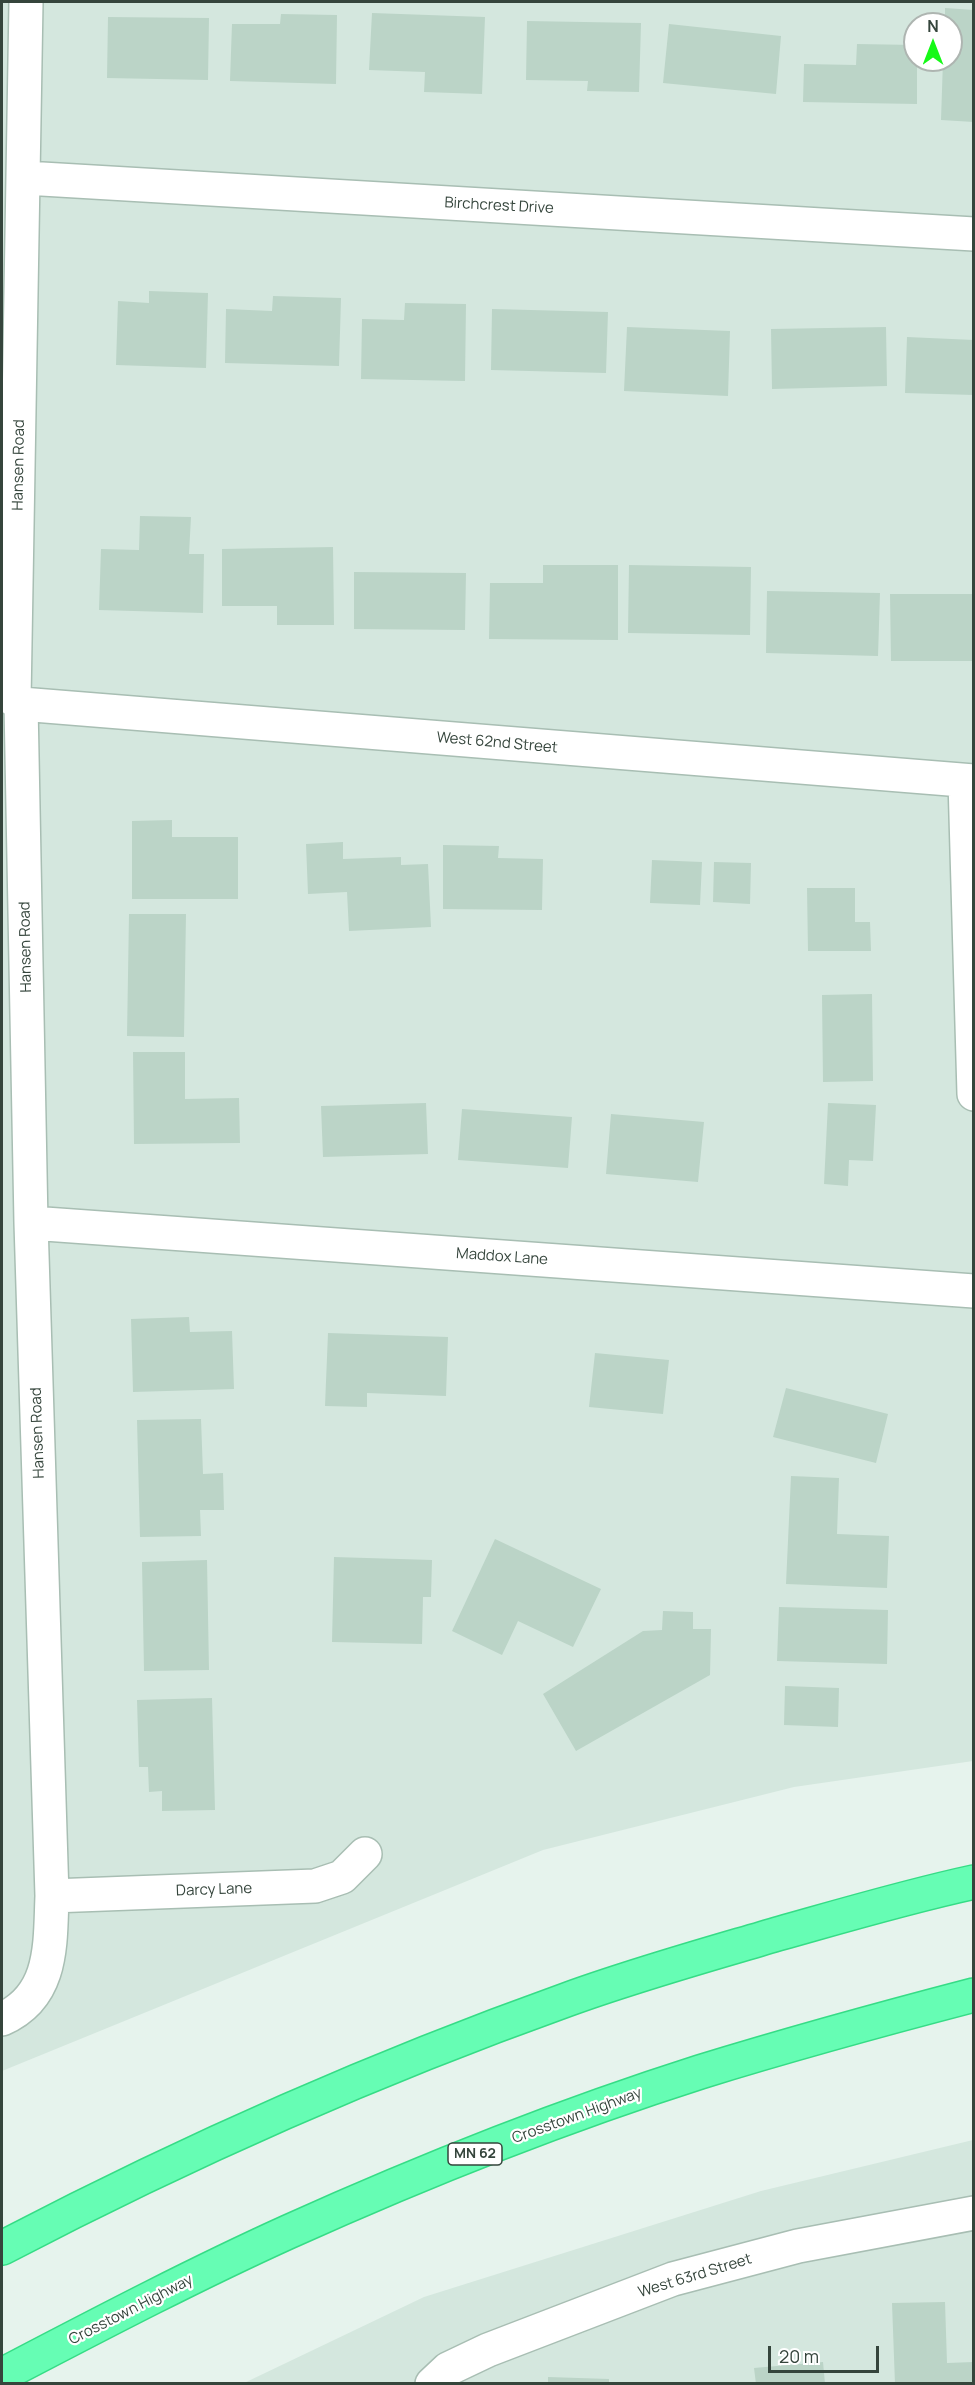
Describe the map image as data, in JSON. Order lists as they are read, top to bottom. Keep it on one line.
{"streets":{"highway":["Crosstown Highway","MN 62"],"street":["Birchcrest Drive","Hansen Road","West 62nd Street","Maddox Lane","Darcy Lane","West 63rd Street"]},"crossings":[["Birchcrest Drive","Hansen Road"],["Hansen Road","West 62nd Street"],["Hansen Road","Maddox Lane"],["Hansen Road","Darcy Lane"]],"scale_bar":"20 m","north":"top"}
